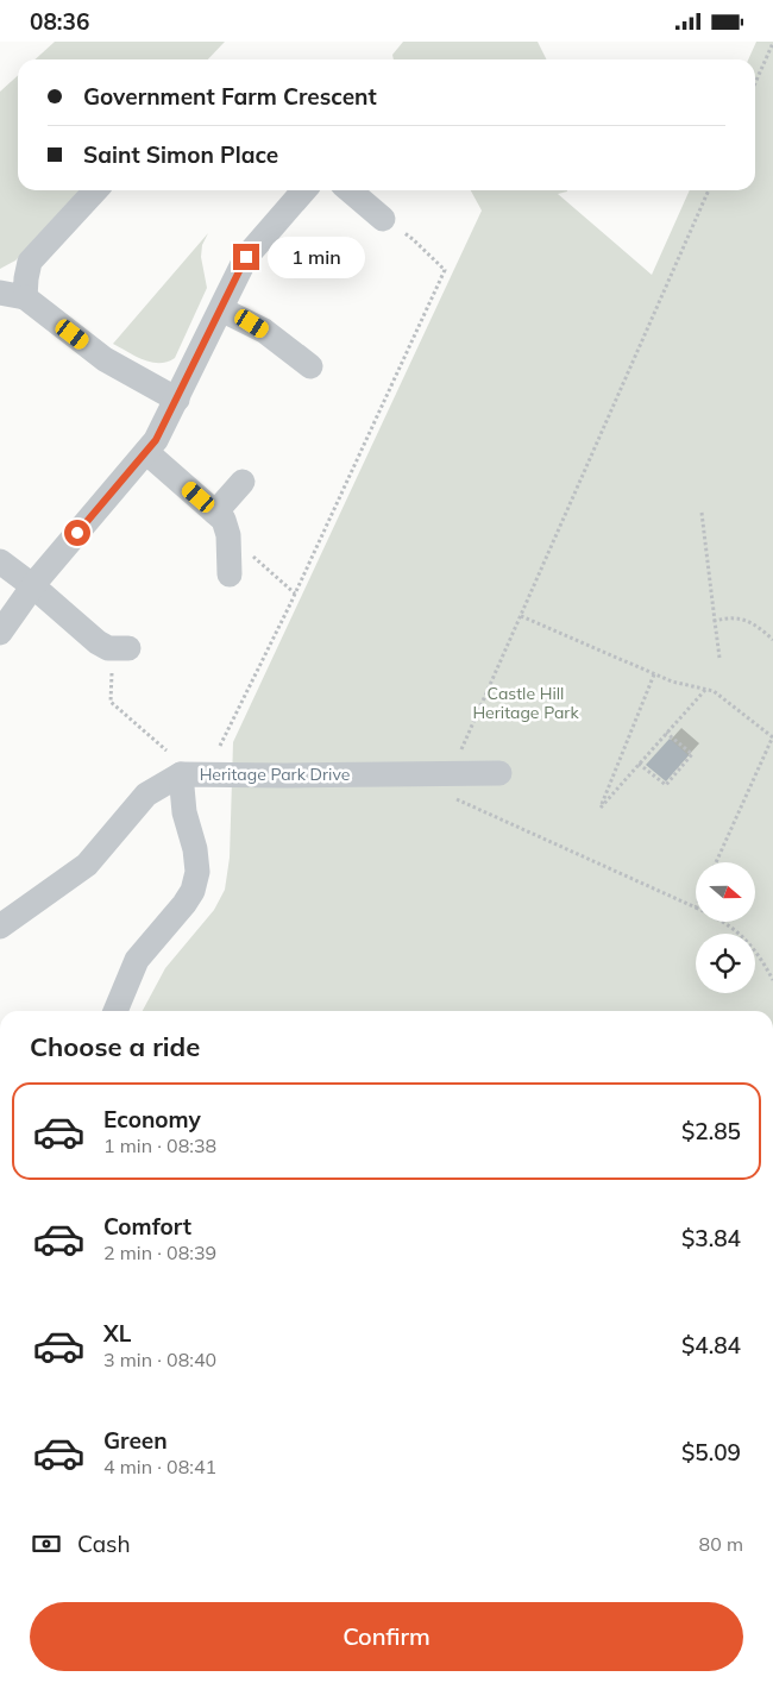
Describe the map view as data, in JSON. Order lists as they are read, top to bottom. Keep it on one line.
{"streets":{"street":["Heritage Park Drive"]},"parks":["Castle Hill Heritage Park"],"north":"right","page":{"status":"08:36","banner":["Government Farm Crescent","Saint Simon Place"],"bubble":"1 min","heading":"Choose a ride","list":[{"name":"Economy","note":"1 min · 08:38","value":"$2.85"},{"name":"Comfort","note":"2 min · 08:39","value":"$3.84"},{"name":"XL","note":"3 min · 08:40","value":"$4.84"},{"name":"Green","note":"4 min · 08:41","value":"$5.09"}],"pay":["Cash","80 m"],"buttons":"Confirm"}}
